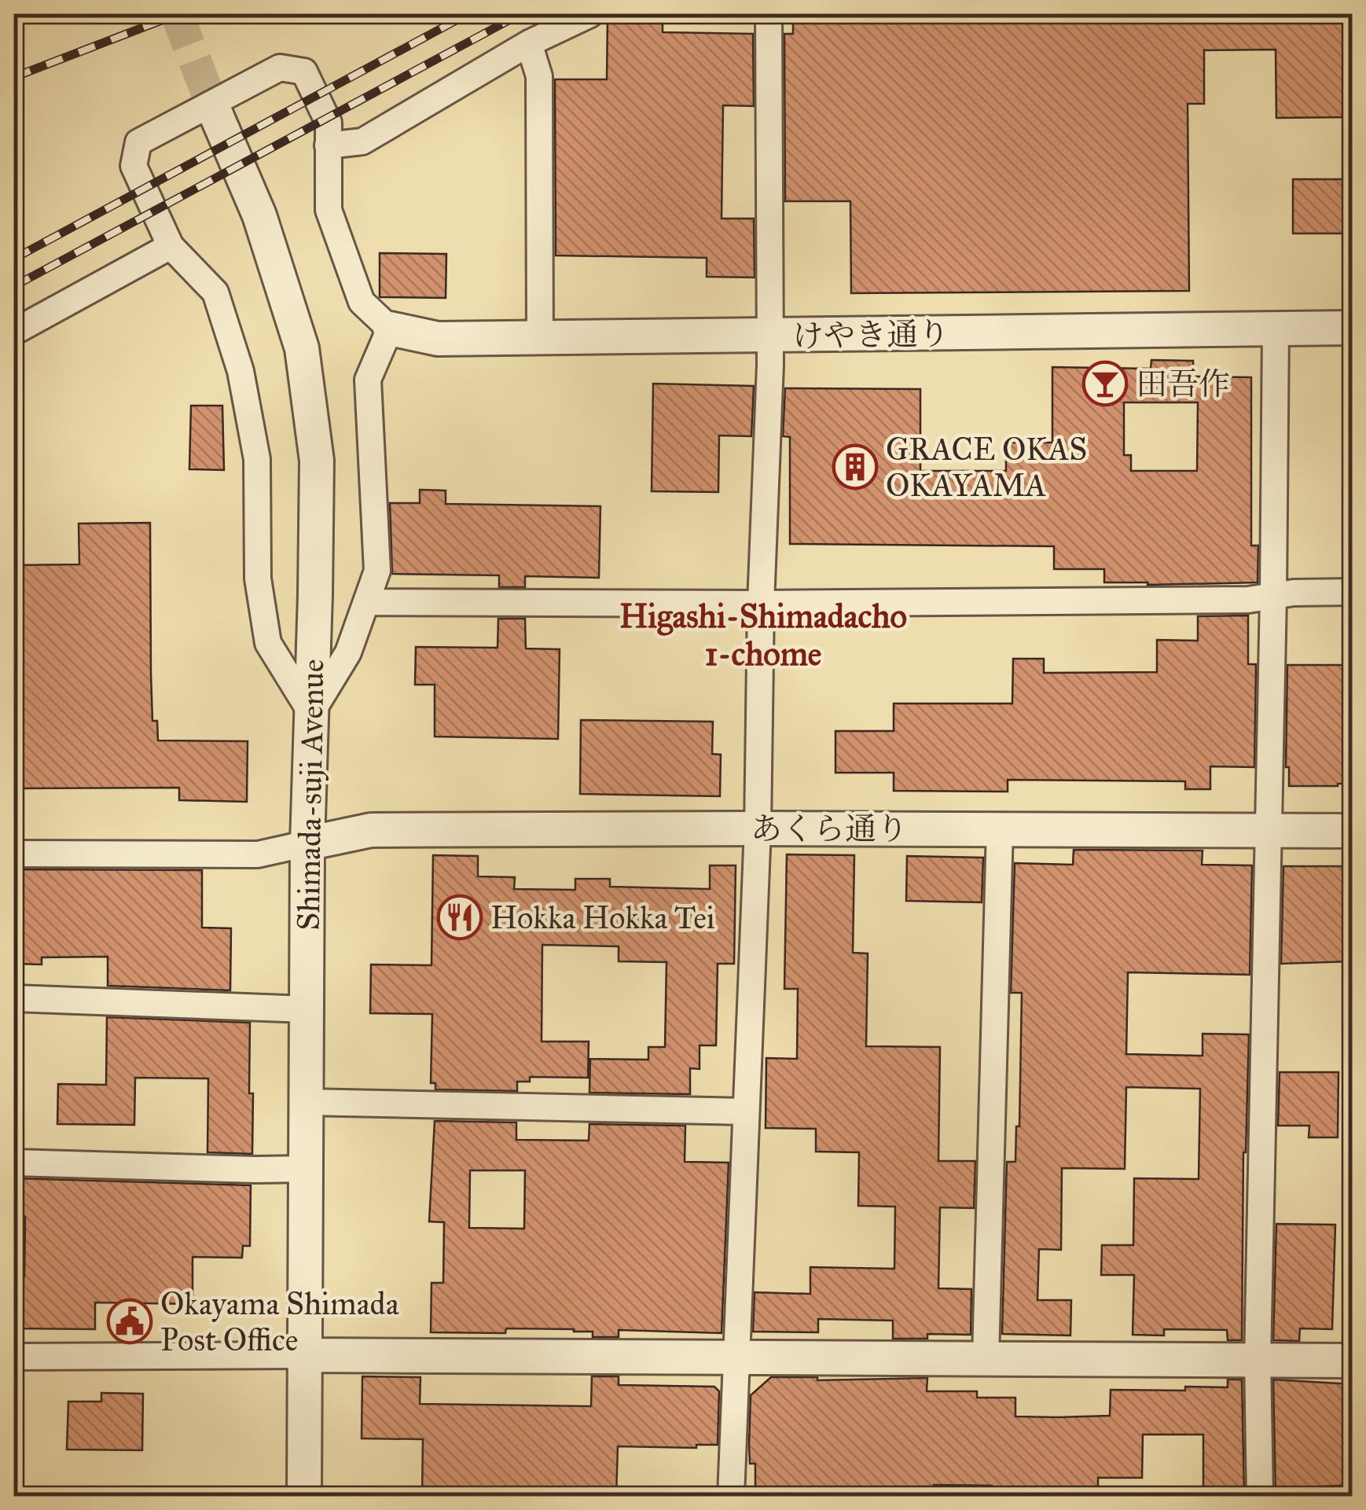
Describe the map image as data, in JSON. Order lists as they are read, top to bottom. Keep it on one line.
{"streets":{"street":["けやき通り","Shimada-suji Avenue","あくら通り"]},"crossings":[["Shimada-suji Avenue","あくら通り"]],"districts":["Higashi-Shimadacho 1-chome"],"places":{"bar":["田吾作"],"building":["GRACE OKAS OKAYAMA"],"restaurant":["Hokka Hokka Tei"],"public building":["Okayama Shimada Post Office"]}}
